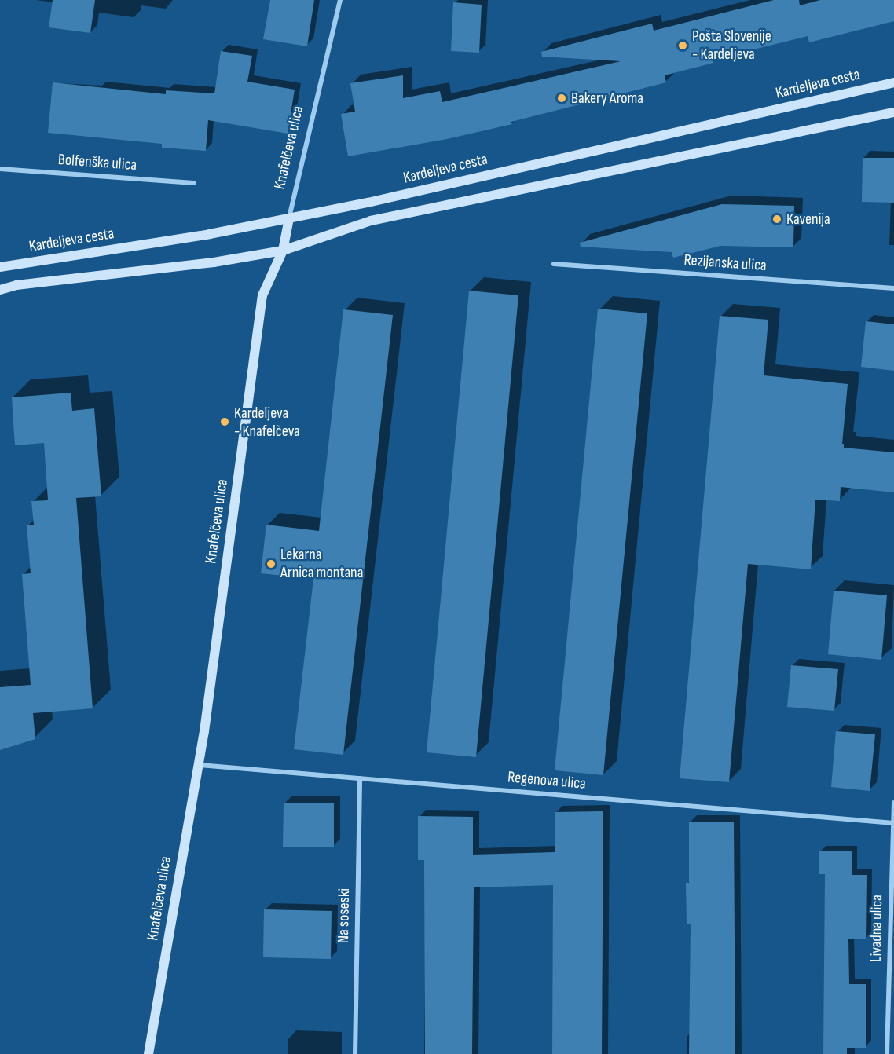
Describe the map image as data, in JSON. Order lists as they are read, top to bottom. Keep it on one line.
{"streets":{"street":["Kardeljeva cesta","Knafelčeva ulica","Bolfenška ulica","Rezijanska ulica","Regenova ulica","Na soseski","Livadna ulica"]},"crossings":[["Kardeljeva cesta","Knafelčeva ulica"],["Knafelčeva ulica","Regenova ulica"],["Regenova ulica","Na soseski"],["Regenova ulica","Livadna ulica"]],"places":["Pošta Slovenije - Kardeljeva","Bakery Aroma","Kavenija","Kardeljeva - Knafelčeva","Lekarna Arnica montana"]}
